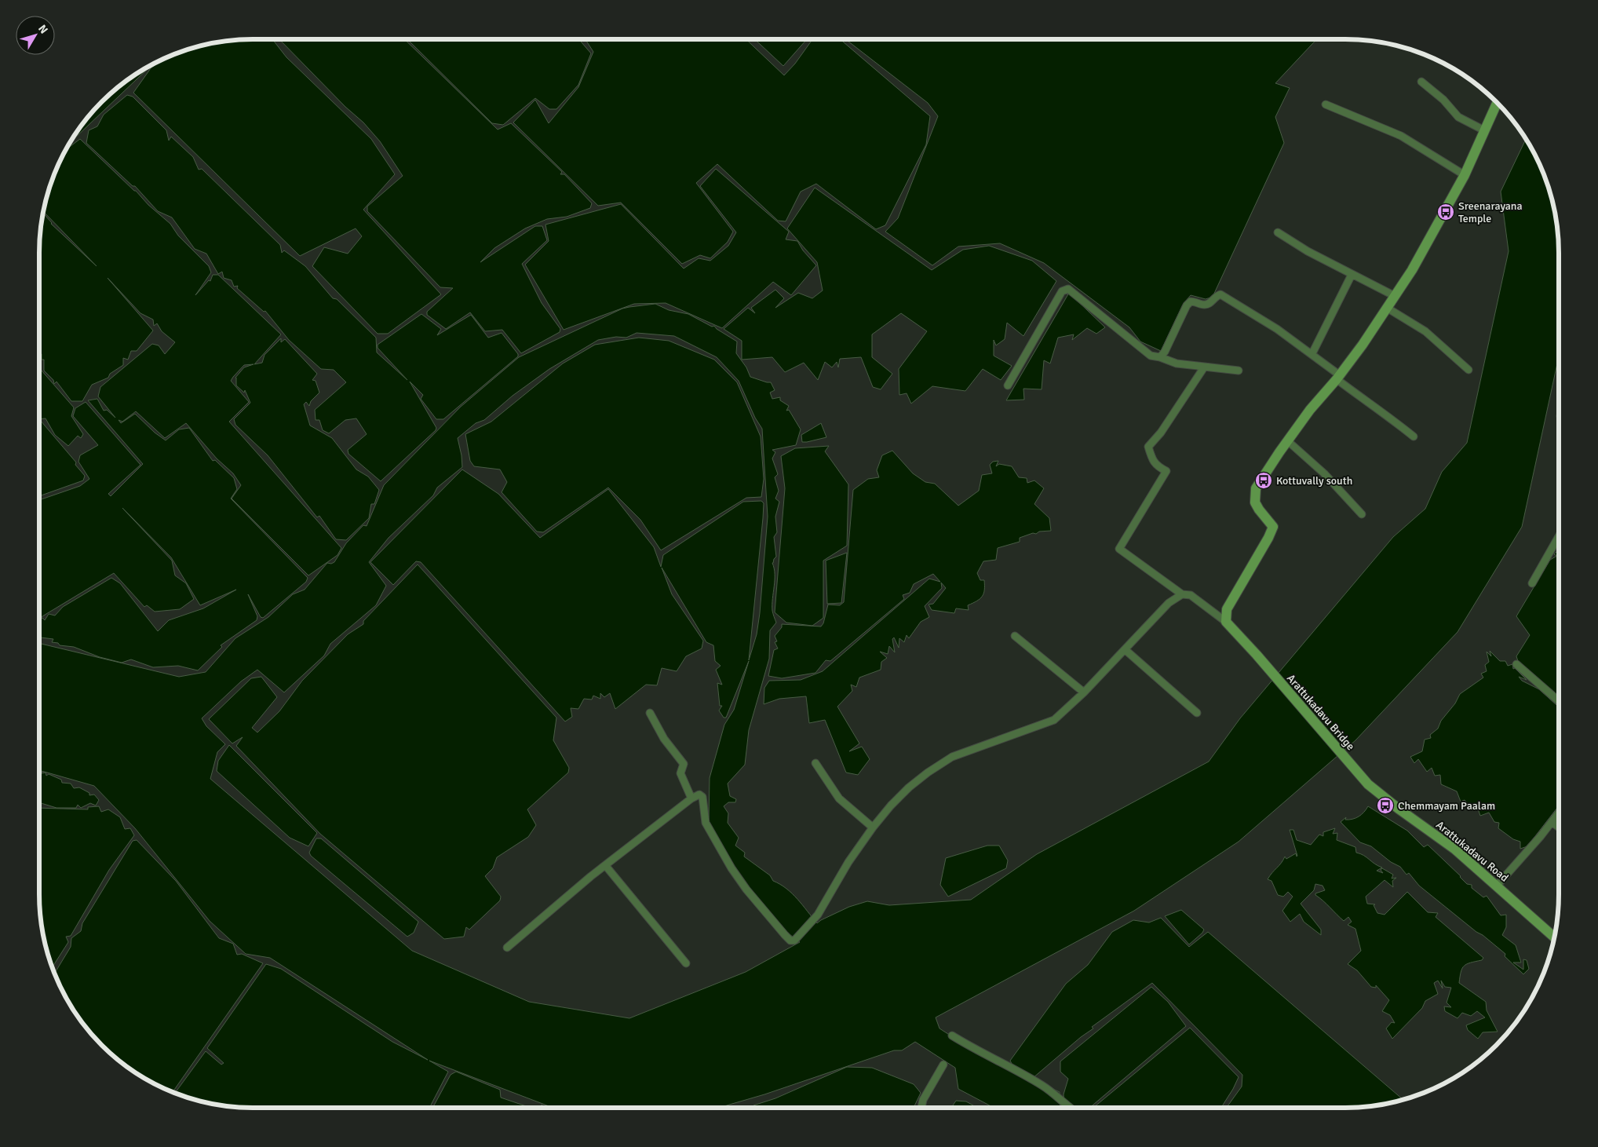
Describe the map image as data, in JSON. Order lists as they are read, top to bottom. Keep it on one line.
{"streets":{"main road":["Arattukadavu Bridge","Arattukadavu Road"]},"crossings":[["Arattukadavu Bridge","Arattukadavu Road"]],"places":{"bus stop":["Sreenarayana Temple","Kottuvally south","Chemmayam Paalam"]},"north":"top right"}
